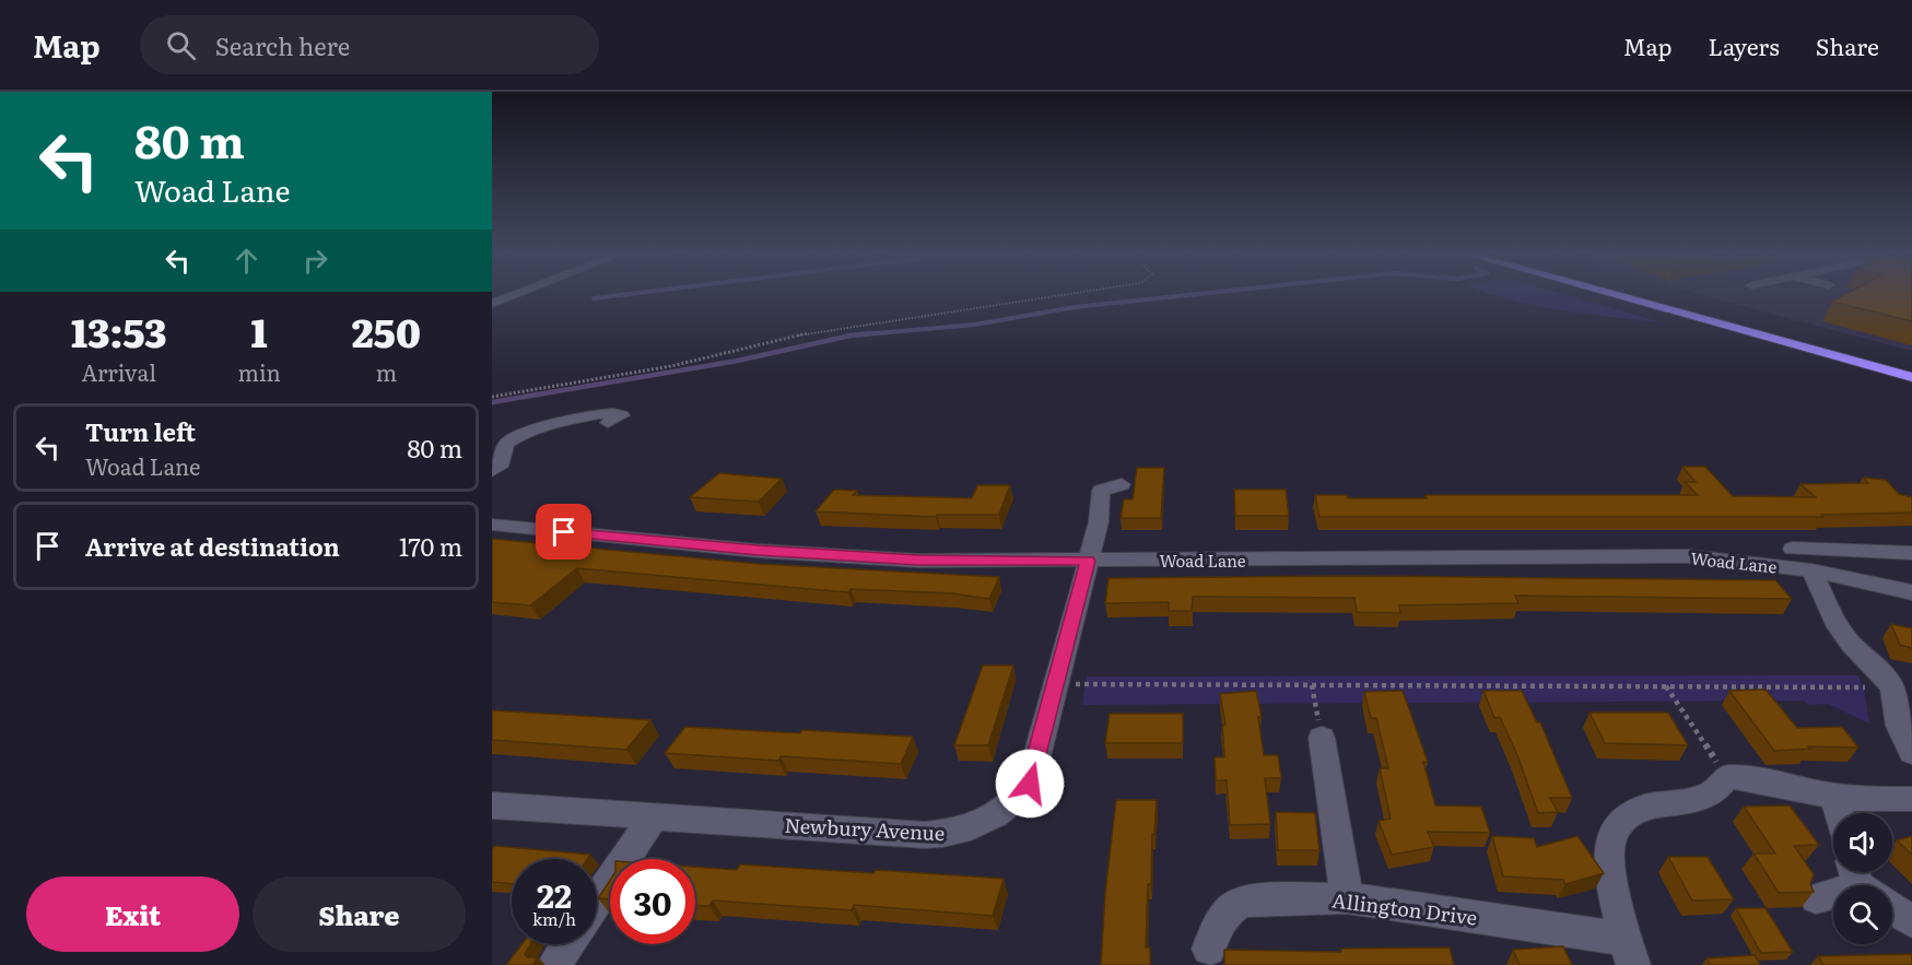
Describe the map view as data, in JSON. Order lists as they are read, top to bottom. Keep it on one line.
{"streets":{"street":["Woad Lane","Newbury Avenue","Allington Drive"]},"crossings":[["Woad Lane","Newbury Avenue"]],"page":{"header":"Map","search":"Search here","nav":["Map","Layers","Share"],"turn":["80 m","Woad Lane"],"eta":["13:53","Arrival","1","min","250","m"],"list":[{"name":"Turn left","note":"Woad Lane","value":"80 m"},{"name":"Arrive at destination","value":"170 m"}],"speed":"22 km/h","limit":"30","buttons":["Exit","Share"]}}
